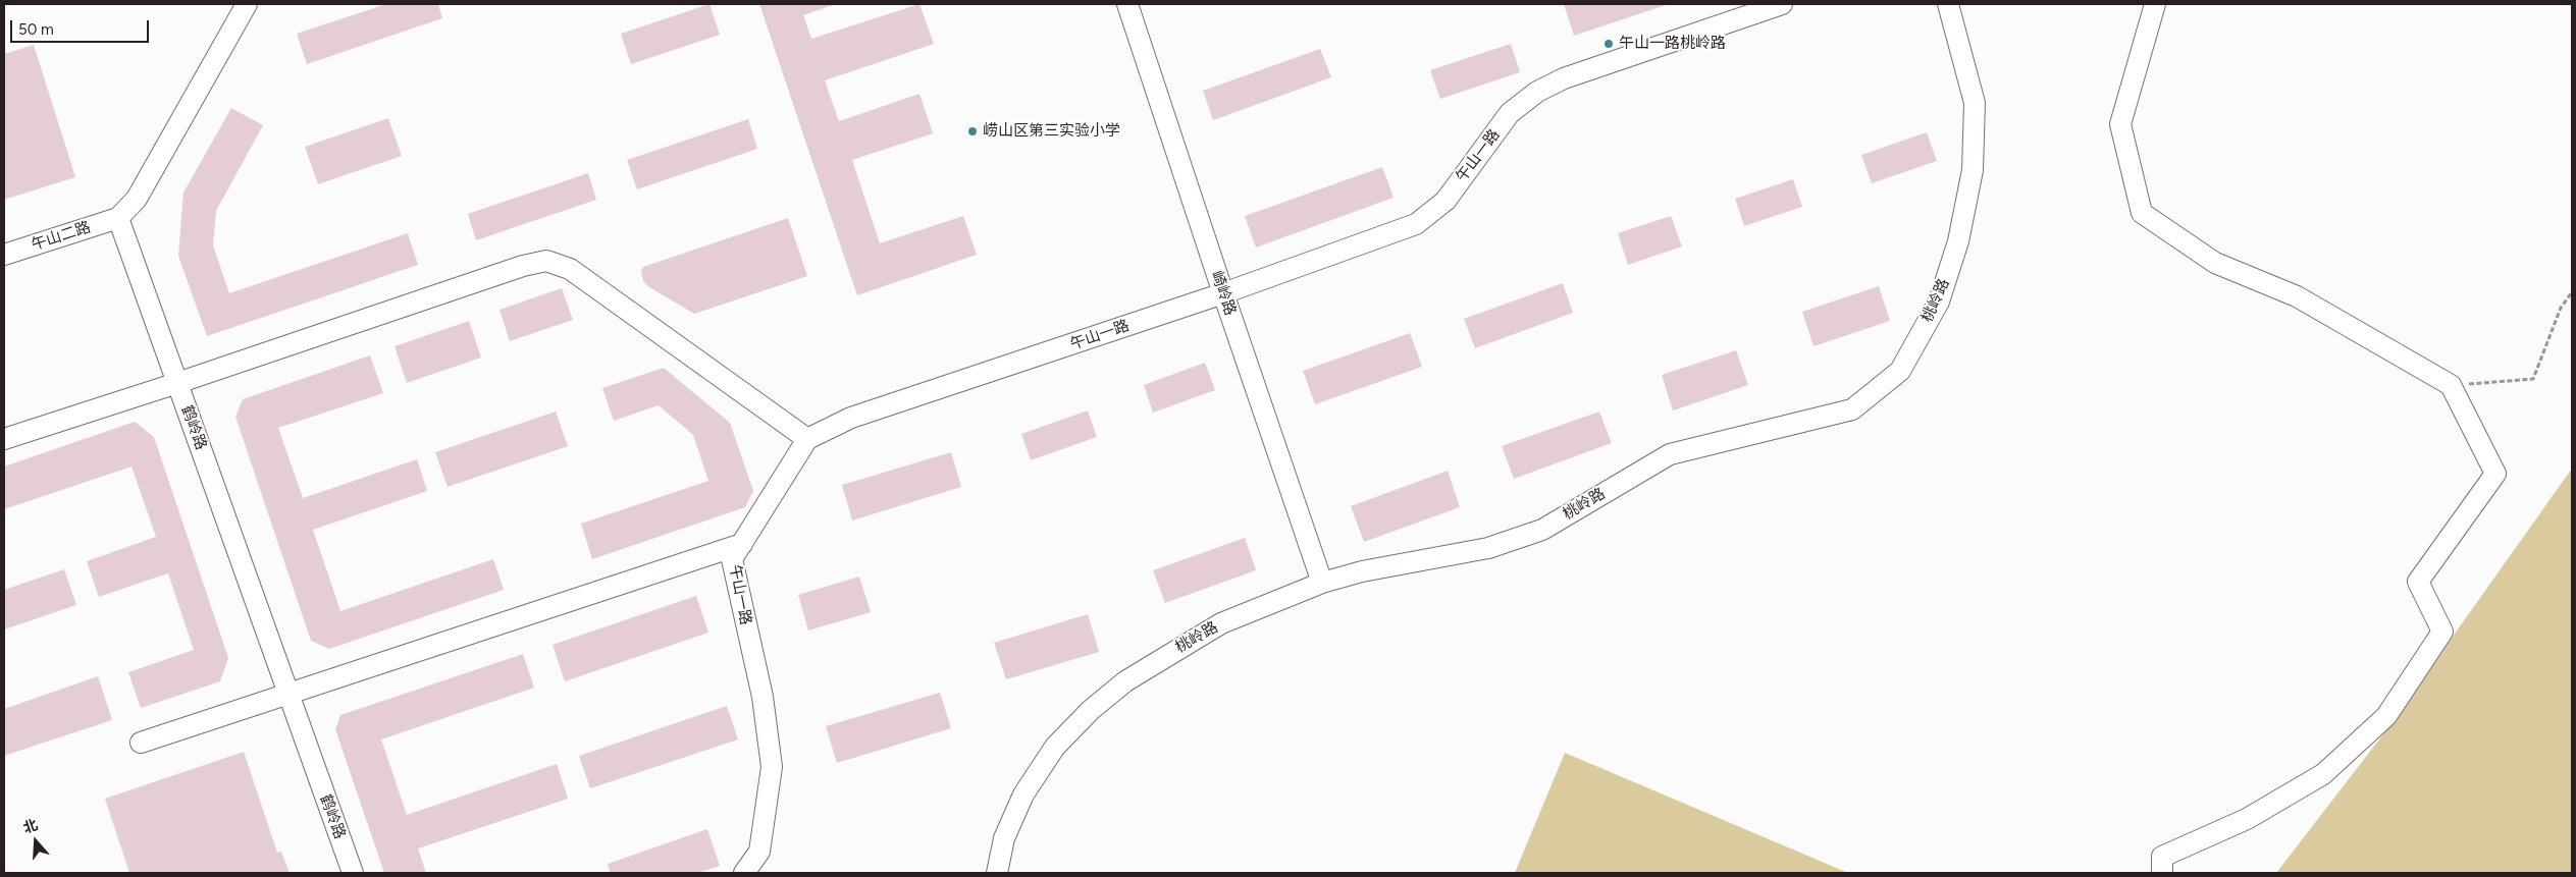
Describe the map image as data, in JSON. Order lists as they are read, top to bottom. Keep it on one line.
{"streets":{"street":["午山一路","午山二路","崎岭路","桃岭路","鹤岭路"]},"crossings":[["午山一路","崎岭路"],["午山二路","鹤岭路"],["崎岭路","桃岭路"]],"places":["午山一路桃岭路","崂山区第三实验小学"],"scale_bar":"50 m","north":"top"}
